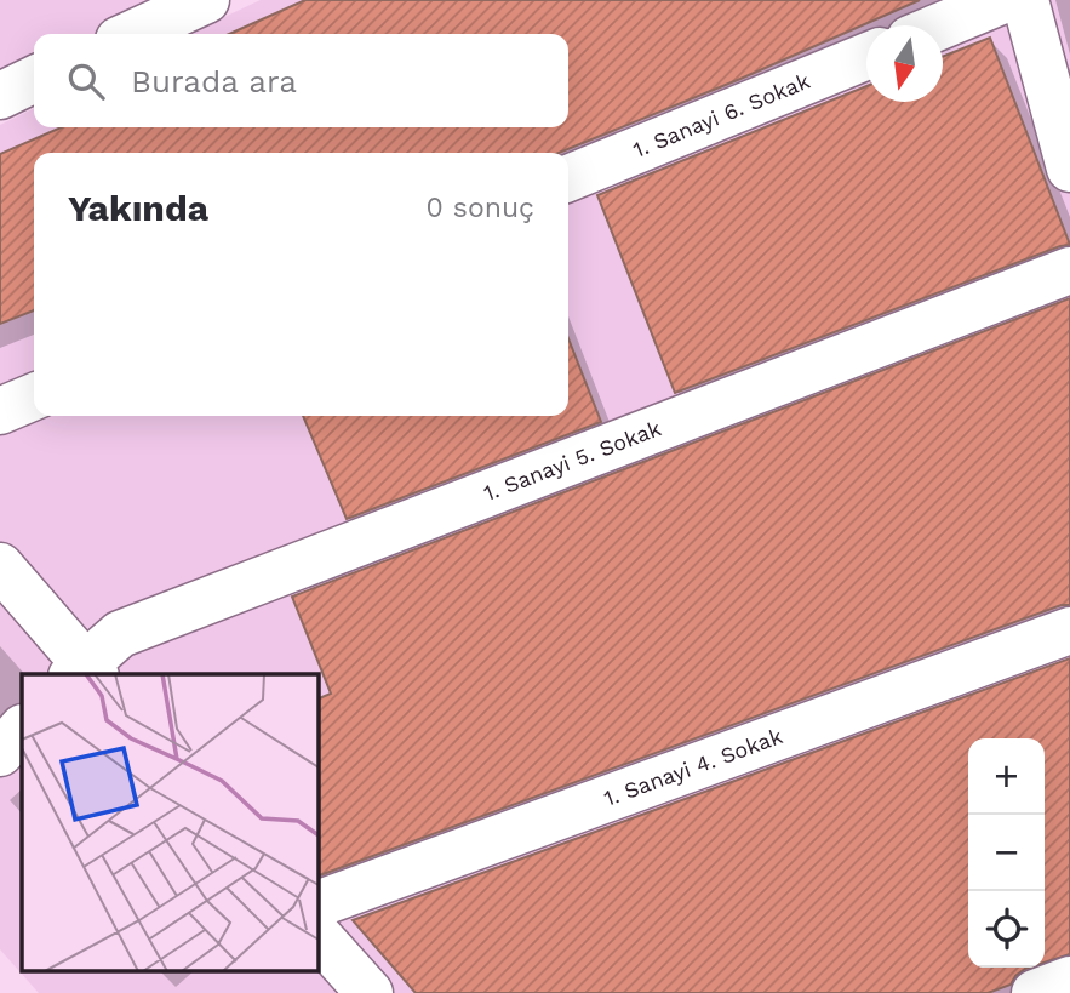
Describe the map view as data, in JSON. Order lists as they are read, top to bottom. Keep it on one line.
{"streets":{"street":["1. Sanayi 6. Sokak","1. Sanayi 5. Sokak","1. Sanayi 4. Sokak"]},"north":"bottom","page":{"search":"Burada ara","heading":["Yakında","0 sonuç"],"map_buttons":["+","−"]}}
